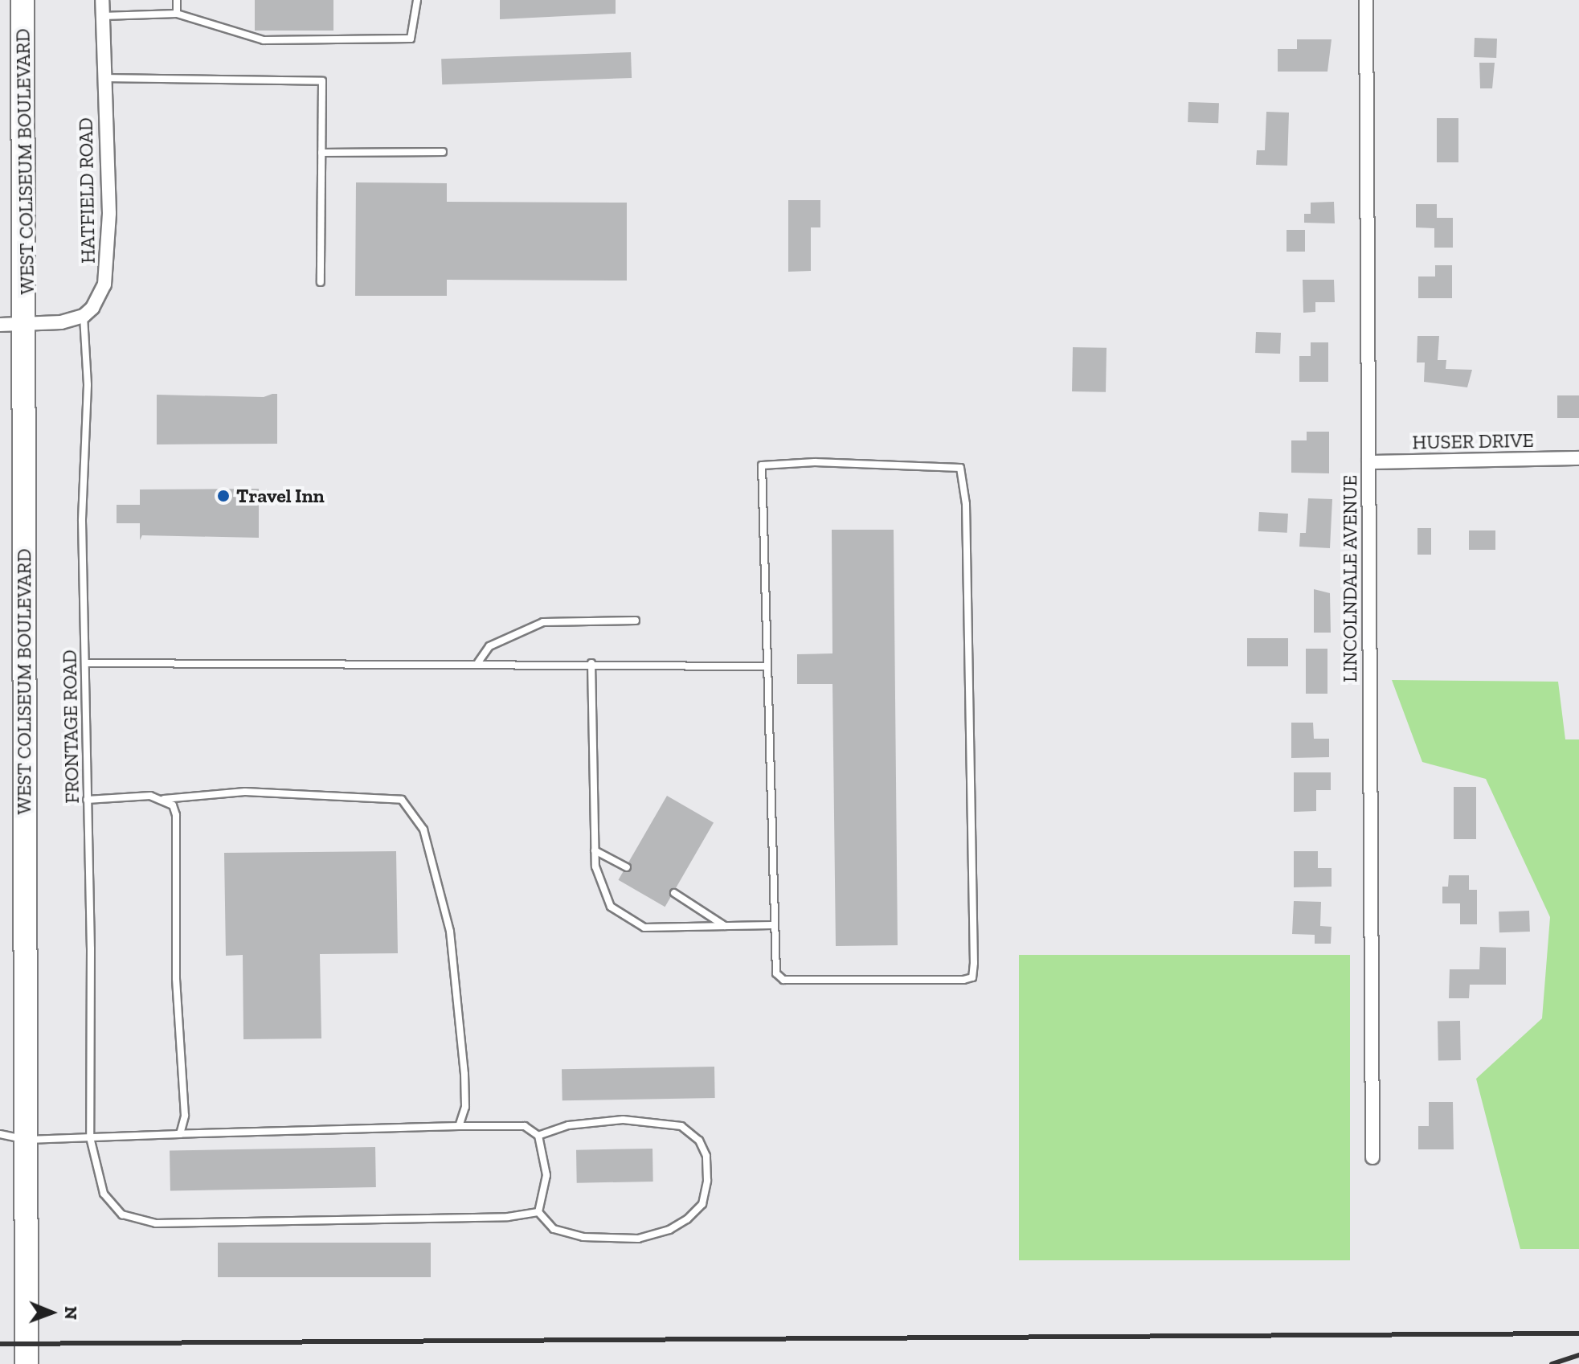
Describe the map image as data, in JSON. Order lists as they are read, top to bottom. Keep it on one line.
{"streets":{"highway":["WEST COLISEUM BOULEVARD"],"street":["HATFIELD ROAD","HUSER DRIVE","LINCOLNDALE AVENUE"],"lane":["FRONTAGE ROAD"]},"crossings":[["HATFIELD ROAD","FRONTAGE ROAD"],["HUSER DRIVE","LINCOLNDALE AVENUE"]],"places":["Travel Inn"],"north":"right"}
